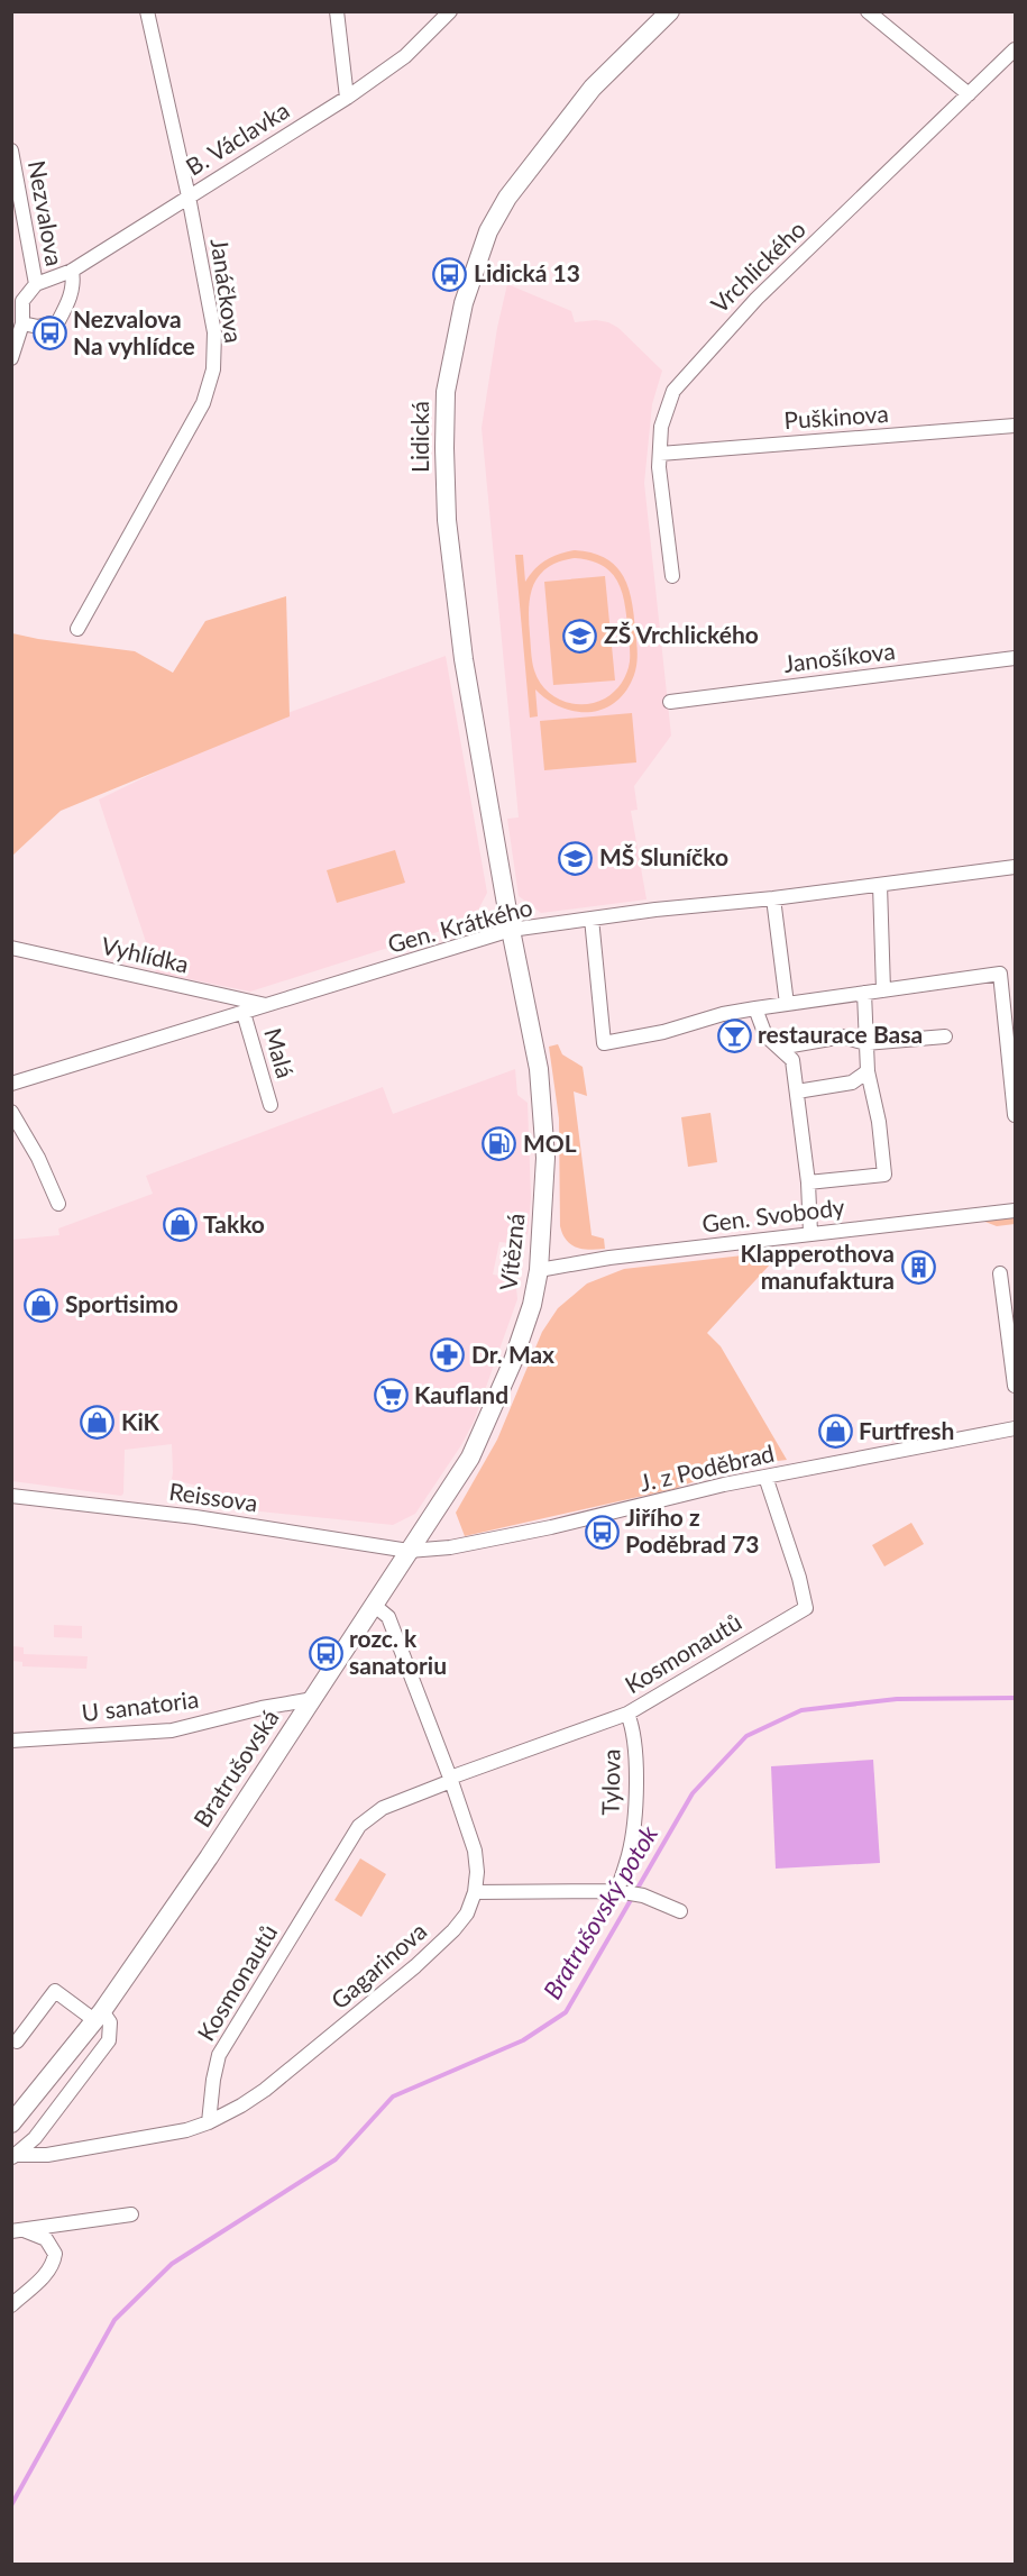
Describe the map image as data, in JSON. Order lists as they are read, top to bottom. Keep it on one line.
{"streets":{"main road":["Lidická","Vítězná","Bratrušovská"],"street":["B. Václavka","Nezvalova","Vrchlického","Janáčkova","Puškinova","Janošíkova","Gen. Krátkého","Vyhlídka","Malá","Gen. Svobody","J. z Poděbrad","Reissova","Kosmonautů","U sanatoria","Tylova","Gagarinova"]},"crossings":[["B. Václavka","Nezvalova"],["B. Václavka","Janáčkova"],["Vrchlického","Puškinova"],["Lidická","Gen. Krátkého"],["Lidická","Vítězná"],["Gen. Krátkého","Vyhlídka"],["Gen. Krátkého","Malá"],["Gen. Krátkého","Vítězná"],["Gen. Svobody","Vítězná"],["Vítězná","J. z Poděbrad"],["Vítězná","Reissova"],["Vítězná","Bratrušovská"],["J. z Poděbrad","Reissova"],["J. z Poděbrad","Kosmonautů"],["J. z Poděbrad","Bratrušovská"],["Reissova","Bratrušovská"],["Kosmonautů","Tylova"],["Kosmonautů","Gagarinova"],["U sanatoria","Bratrušovská"],["Bratrušovská","Gagarinova"]],"water":["Bratrušovský potok"],"places":{"bus stop":["Lidická 13","Nezvalova Na vyhlídce","Jiřího z Poděbrad 73","rozc. k sanatoriu"],"school or university":["ZŠ Vrchlického","MŠ Sluníčko"],"bar":["restaurace Basa"],"fuel station":["MOL"],"shop":["Takko","Sportisimo","KiK","Furtfresh"],"building":["Klapperothova manufaktura"],"pharmacy":["Dr. Max"],"supermarket":["Kaufland"]}}
